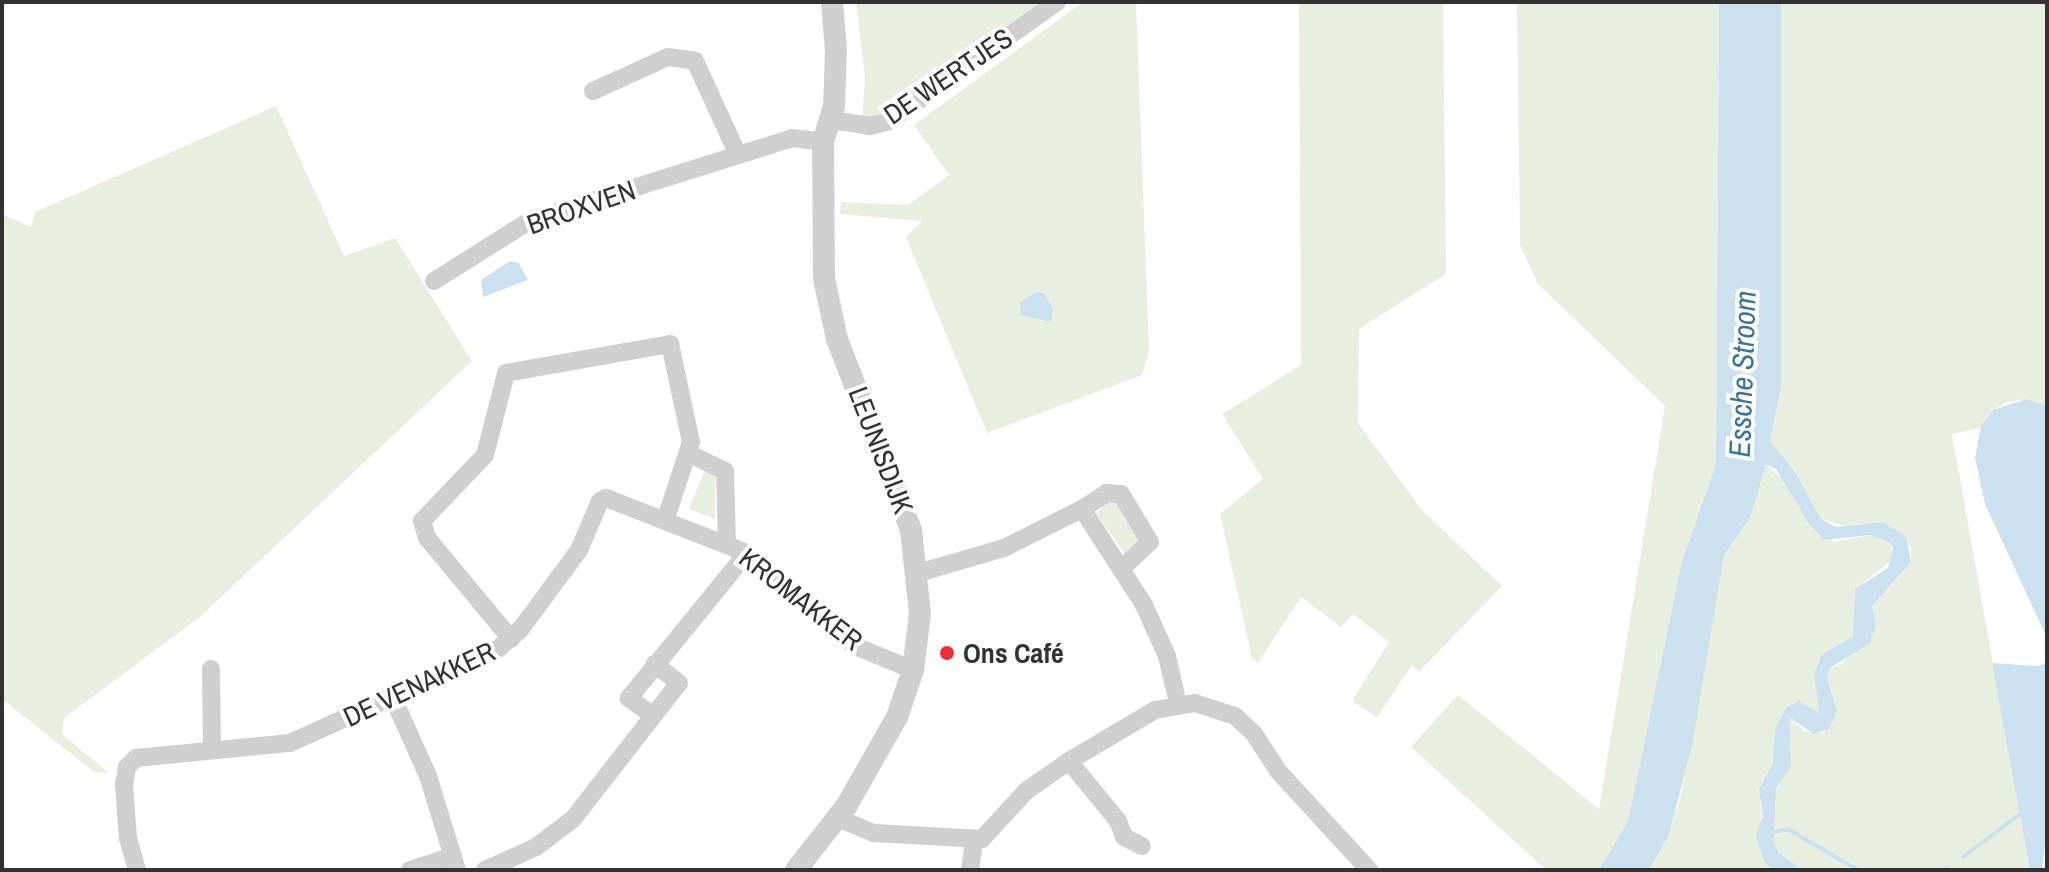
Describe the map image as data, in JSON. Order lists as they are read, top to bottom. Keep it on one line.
{"streets":{"street":["DE WERTJES","BROXVEN","LEUNISDIJK","KROMAKKER","DE VENAKKER"]},"crossings":[["DE WERTJES","LEUNISDIJK"],["BROXVEN","LEUNISDIJK"],["LEUNISDIJK","KROMAKKER"],["KROMAKKER","DE VENAKKER"]],"water":["Essche Stroom"],"places":["Ons Café"]}
